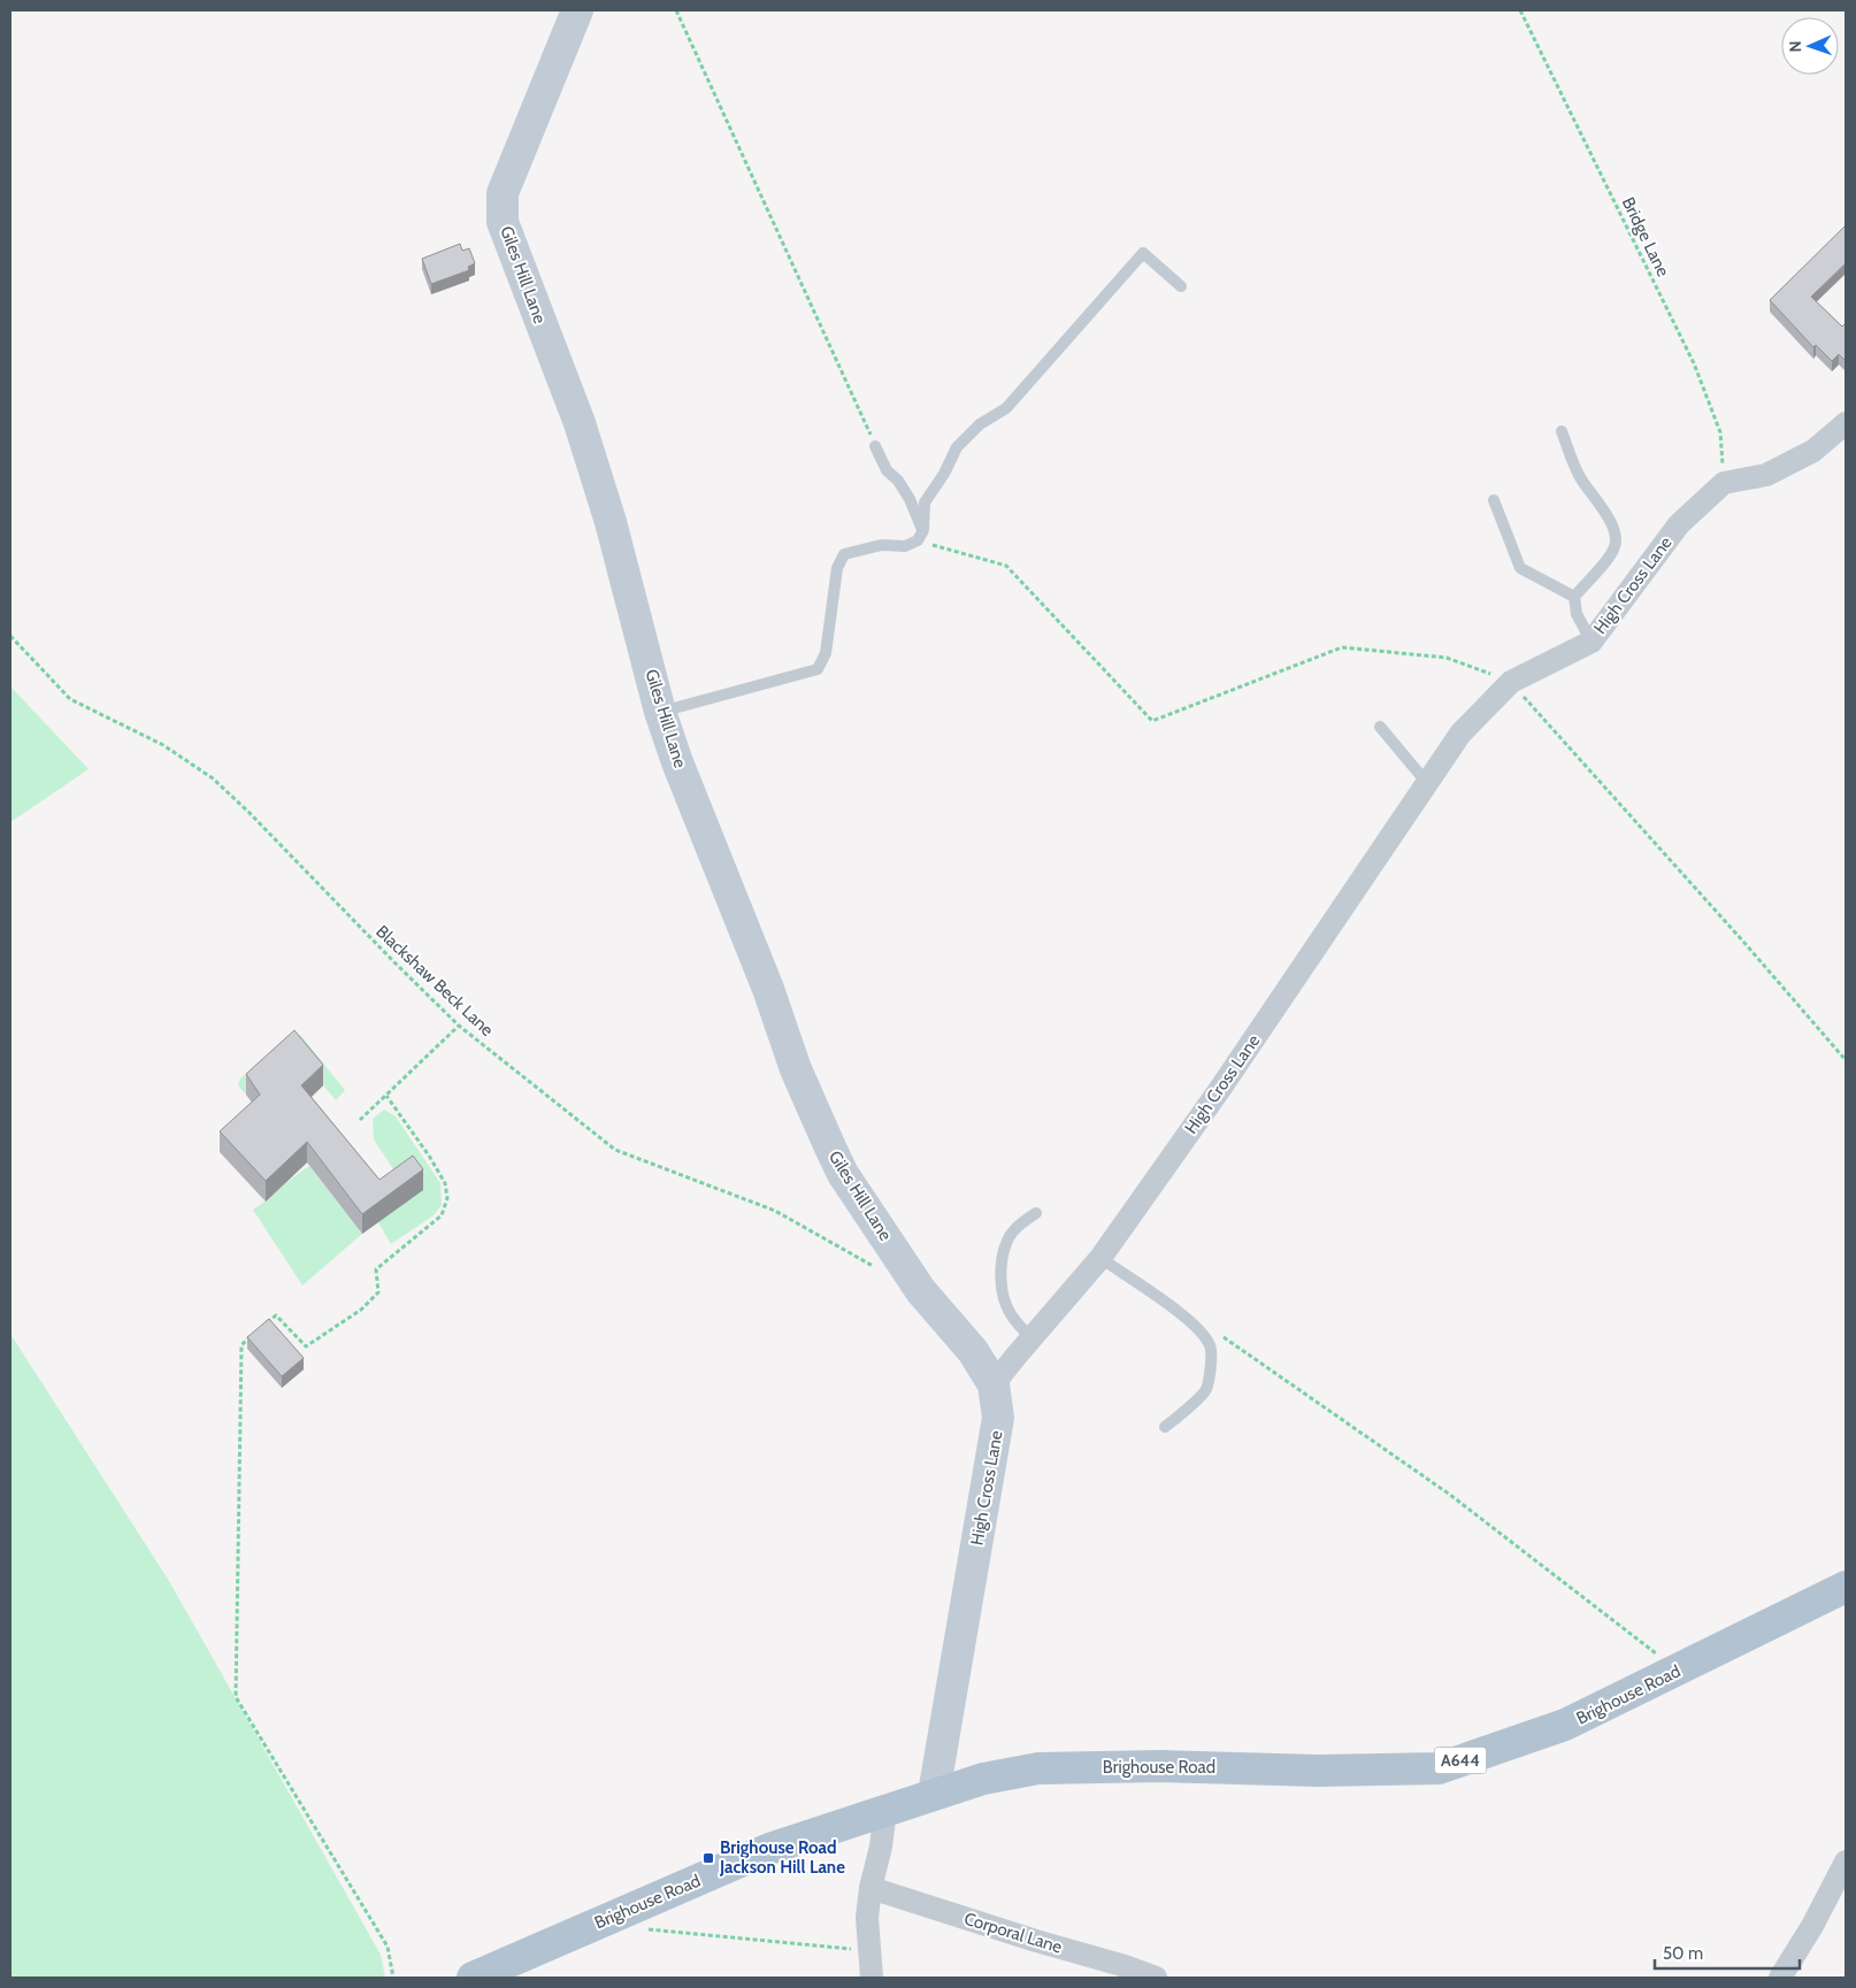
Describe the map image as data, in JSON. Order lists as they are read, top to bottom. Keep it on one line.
{"streets":{"main road":["Brighouse Road","A644"],"street":["Giles Hill Lane","High Cross Lane","Corporal Lane"],"path":["Bridge Lane","Blackshaw Beck Lane"]},"crossings":[["Bridge Lane","High Cross Lane"],["Giles Hill Lane","High Cross Lane"],["High Cross Lane","Brighouse Road"]],"places":{"transit":["Brighouse Road Jackson Hill Lane"]},"scale_bar":"50 m","north":"left"}
